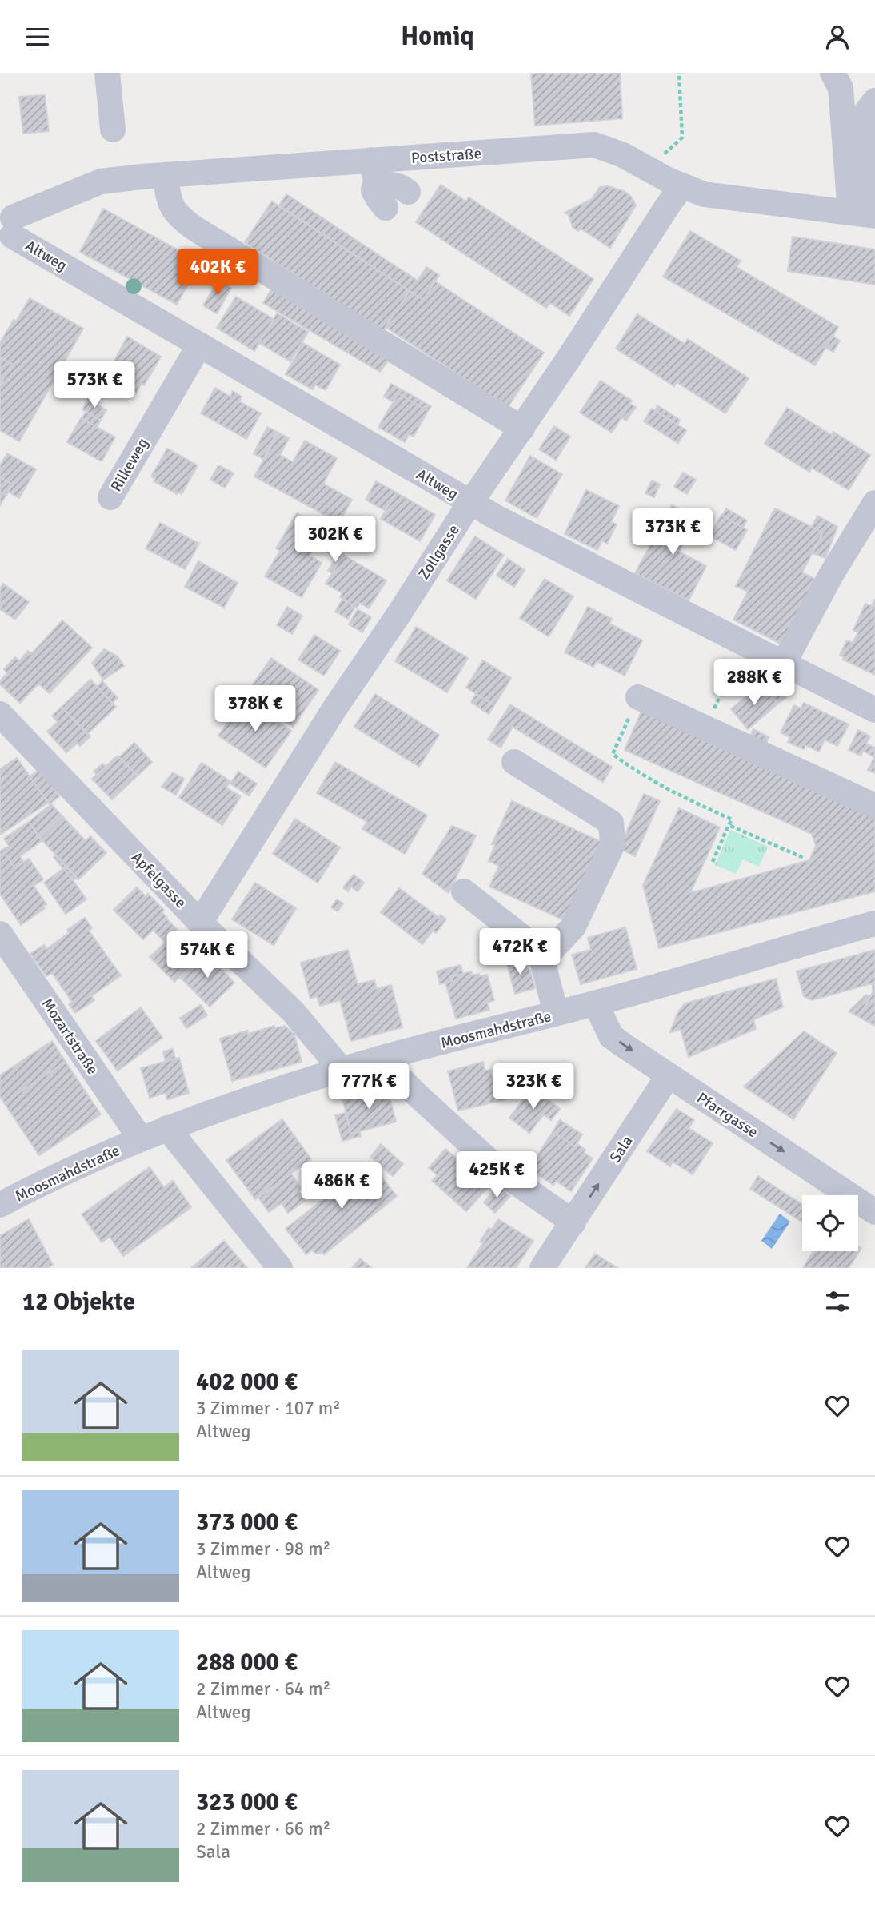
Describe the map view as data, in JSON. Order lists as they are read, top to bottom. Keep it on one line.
{"streets":{"street":["Poststraße","Altweg","Rilkeweg","Zollgasse","Apfelgasse","Moosmahdstraße","Mozartstraße","Pfarrgasse","Sala"]},"crossings":[["Poststraße","Altweg"],["Poststraße","Zollgasse"],["Altweg","Rilkeweg"],["Altweg","Zollgasse"],["Zollgasse","Apfelgasse"],["Apfelgasse","Moosmahdstraße"],["Moosmahdstraße","Mozartstraße"],["Moosmahdstraße","Pfarrgasse"],["Pfarrgasse","Sala"]],"one_way":["Sala"],"page":{"header":"Homiq","price":["402K €","573K €","373K €","302K €","288K €","378K €","472K €","574K €","777K €","323K €","425K €","486K €"],"heading":"12 Objekte","list":[{"name":"402 000 €","note":"3 Zimmer · 107 m² · Altweg"},{"name":"373 000 €","note":"3 Zimmer · 98 m² · Altweg"},{"name":"288 000 €","note":"2 Zimmer · 64 m² · Altweg"},{"name":"323 000 €","note":"2 Zimmer · 66 m² · Sala"}]}}
